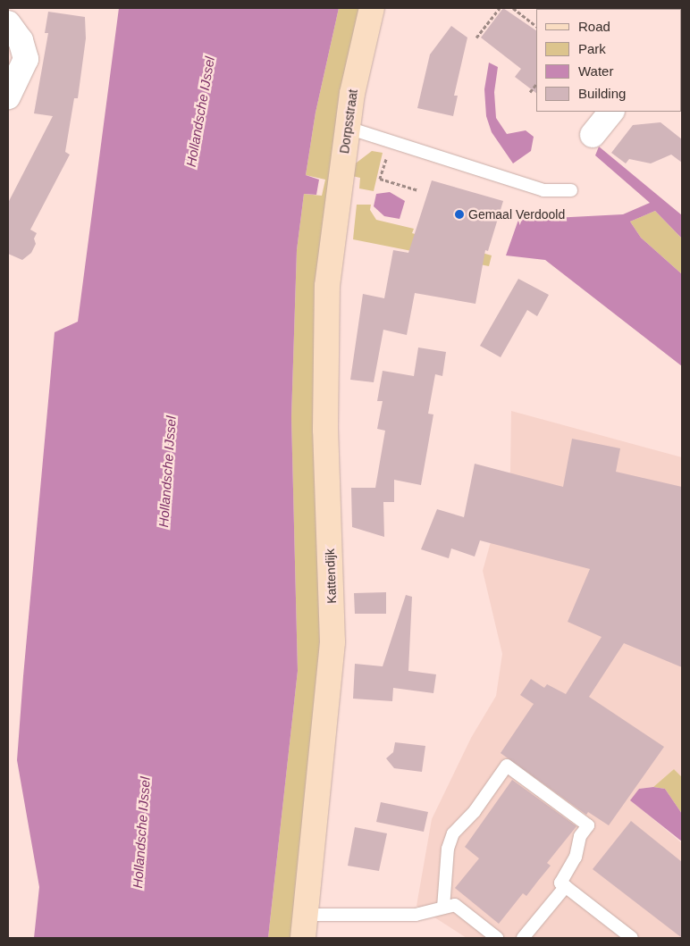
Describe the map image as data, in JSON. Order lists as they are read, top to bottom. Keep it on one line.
{"streets":{"street":["Dorpsstraat","Kattendijk"]},"crossings":[["Dorpsstraat","Kattendijk"]],"water":["Hollandsche IJssel"],"places":["Gemaal Verdoold"],"legend":["Road","Park","Water","Building"]}
